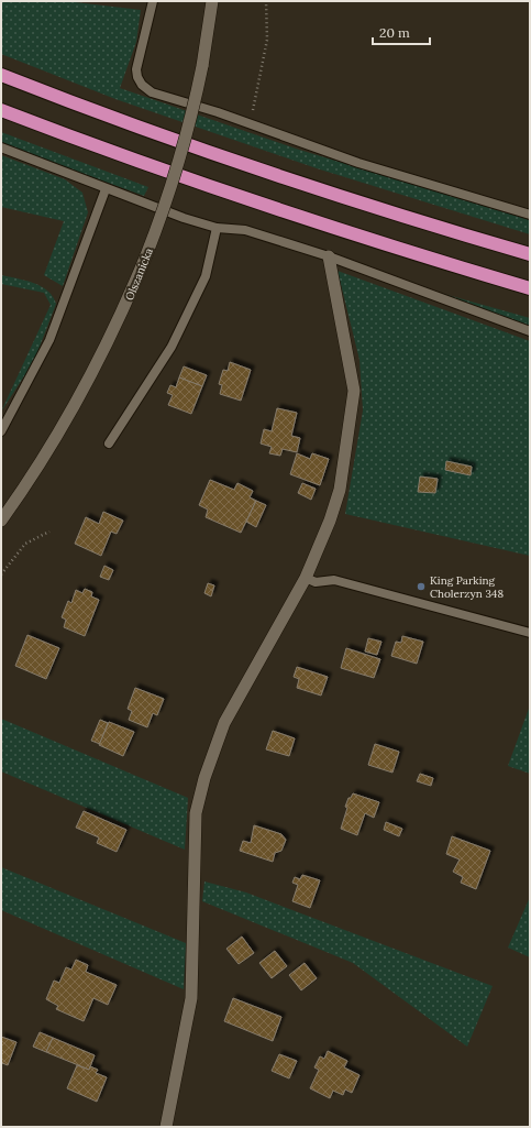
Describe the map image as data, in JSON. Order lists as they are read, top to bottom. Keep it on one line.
{"streets":{"street":["Olszanicka"]},"places":["King Parking Cholerzyn 348"],"scale_bar":"20 m"}
